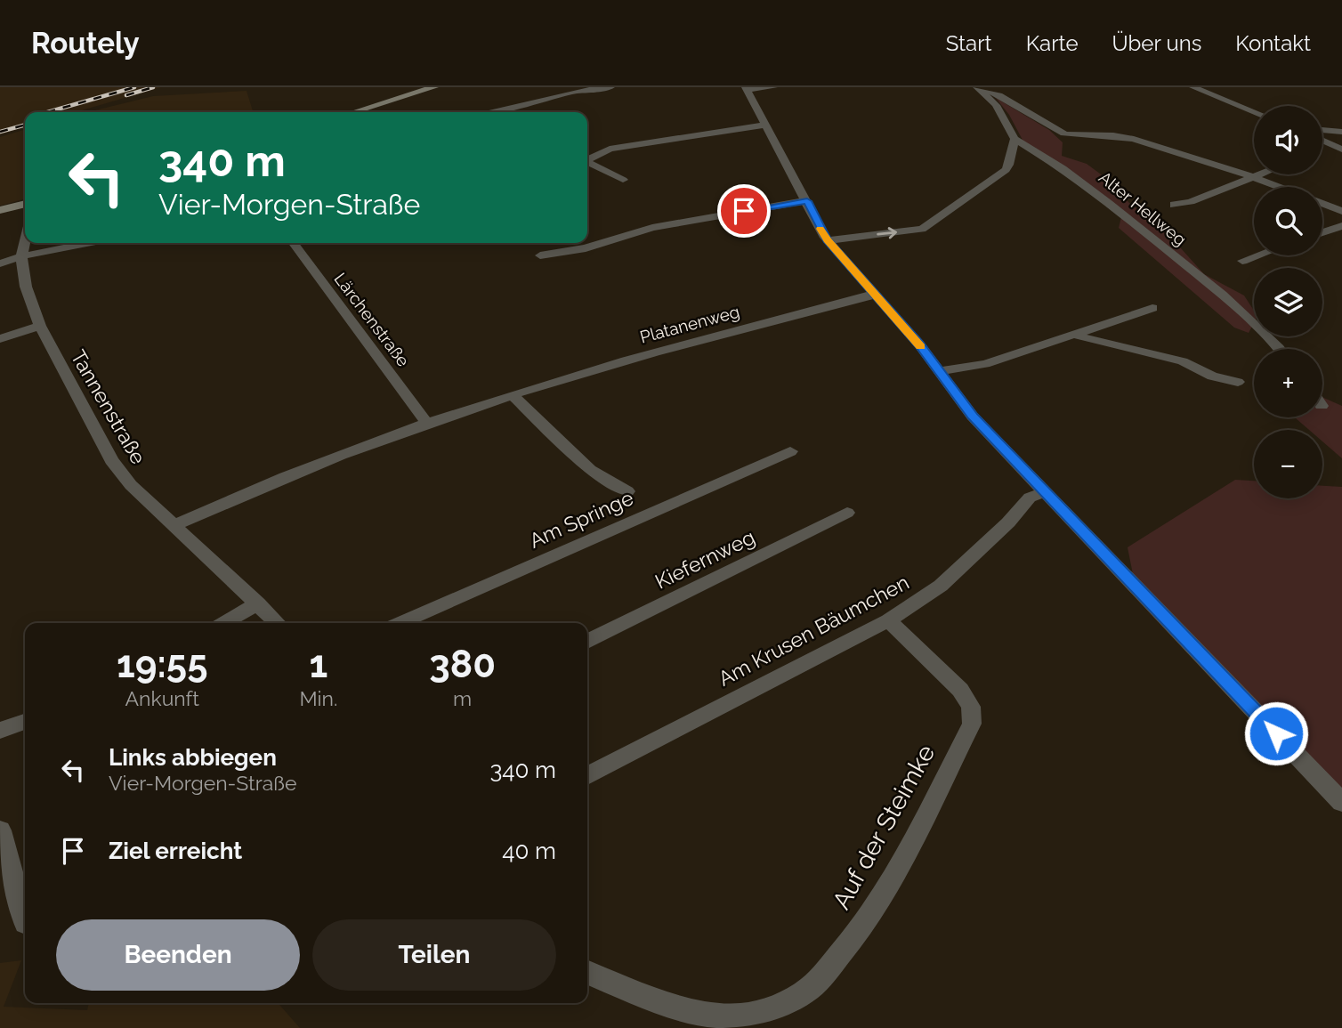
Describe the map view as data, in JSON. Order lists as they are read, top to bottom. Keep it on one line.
{"streets":{"street":["Alter Hellweg","Lärchenstraße","Platanenweg","Tannenstraße","Am Springe","Kiefernweg","Am Krusen Bäumchen","Auf der Steimke"]},"crossings":[["Lärchenstraße","Platanenweg"],["Platanenweg","Tannenstraße"],["Am Krusen Bäumchen","Auf der Steimke"]],"page":{"header":"Routely","nav":["Start","Karte","Über uns","Kontakt"],"map_buttons":["+","−"],"turn":["340 m","Vier-Morgen-Straße"],"eta":["19:55","Ankunft","1","Min.","380","m"],"list":[{"name":"Links abbiegen","note":"Vier-Morgen-Straße","value":"340 m"},{"name":"Ziel erreicht","value":"40 m"}],"buttons":["Beenden","Teilen"]}}
